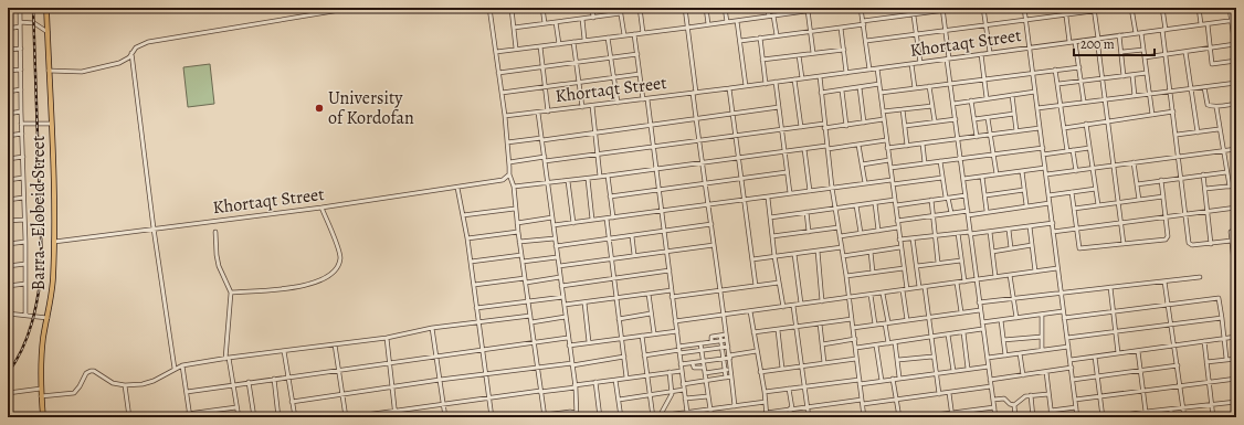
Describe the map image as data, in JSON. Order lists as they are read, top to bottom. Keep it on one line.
{"streets":{"main road":["Barra - Elobeid Street"],"street":["Khortaqt Street"]},"crossings":[["Khortaqt Street","Barra - Elobeid Street"]],"places":["University of Kordofan"],"scale_bar":"200 m"}
